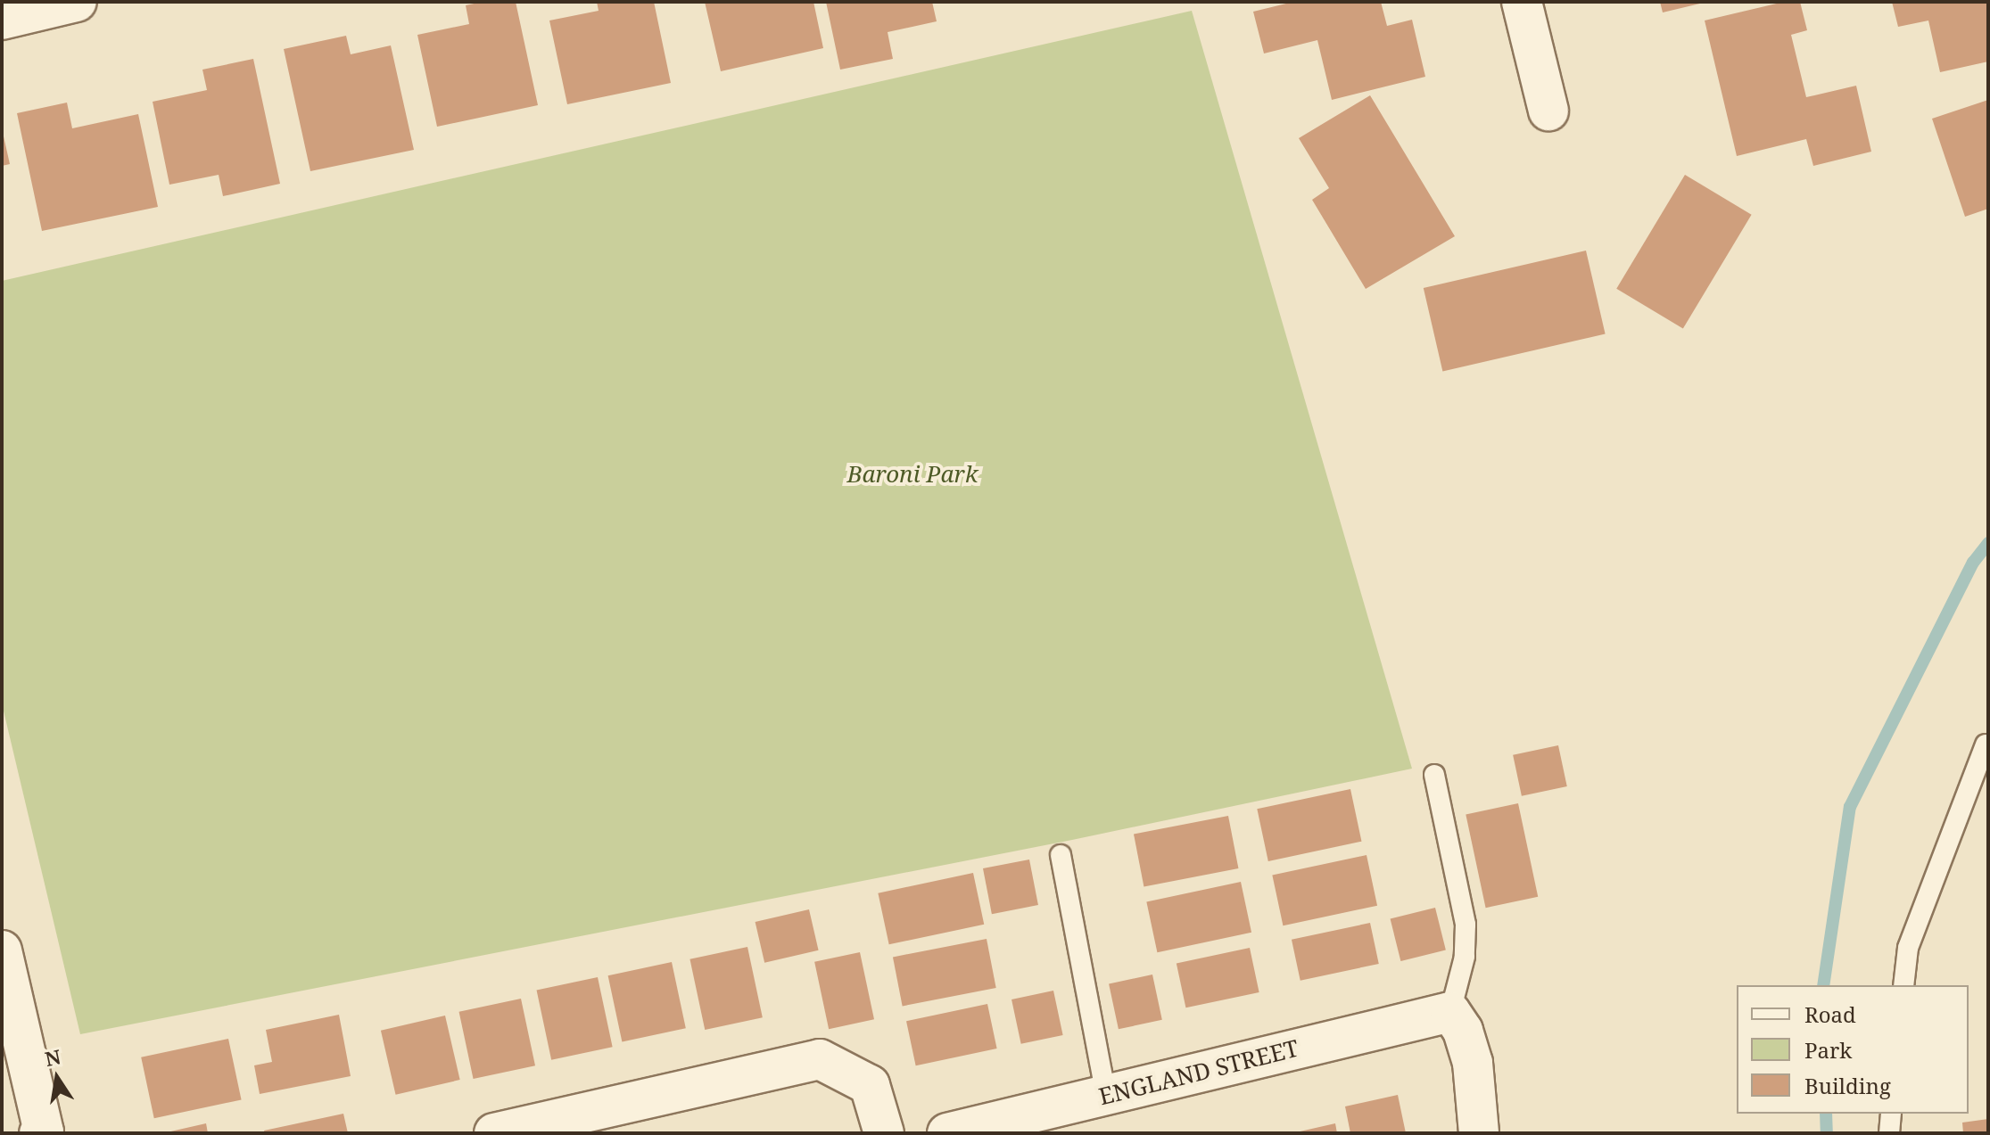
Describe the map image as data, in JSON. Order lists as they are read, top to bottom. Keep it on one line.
{"streets":{"street":["ENGLAND STREET"]},"parks":["Baroni Park"],"legend":["Road","Park","Building"],"north":"top"}
